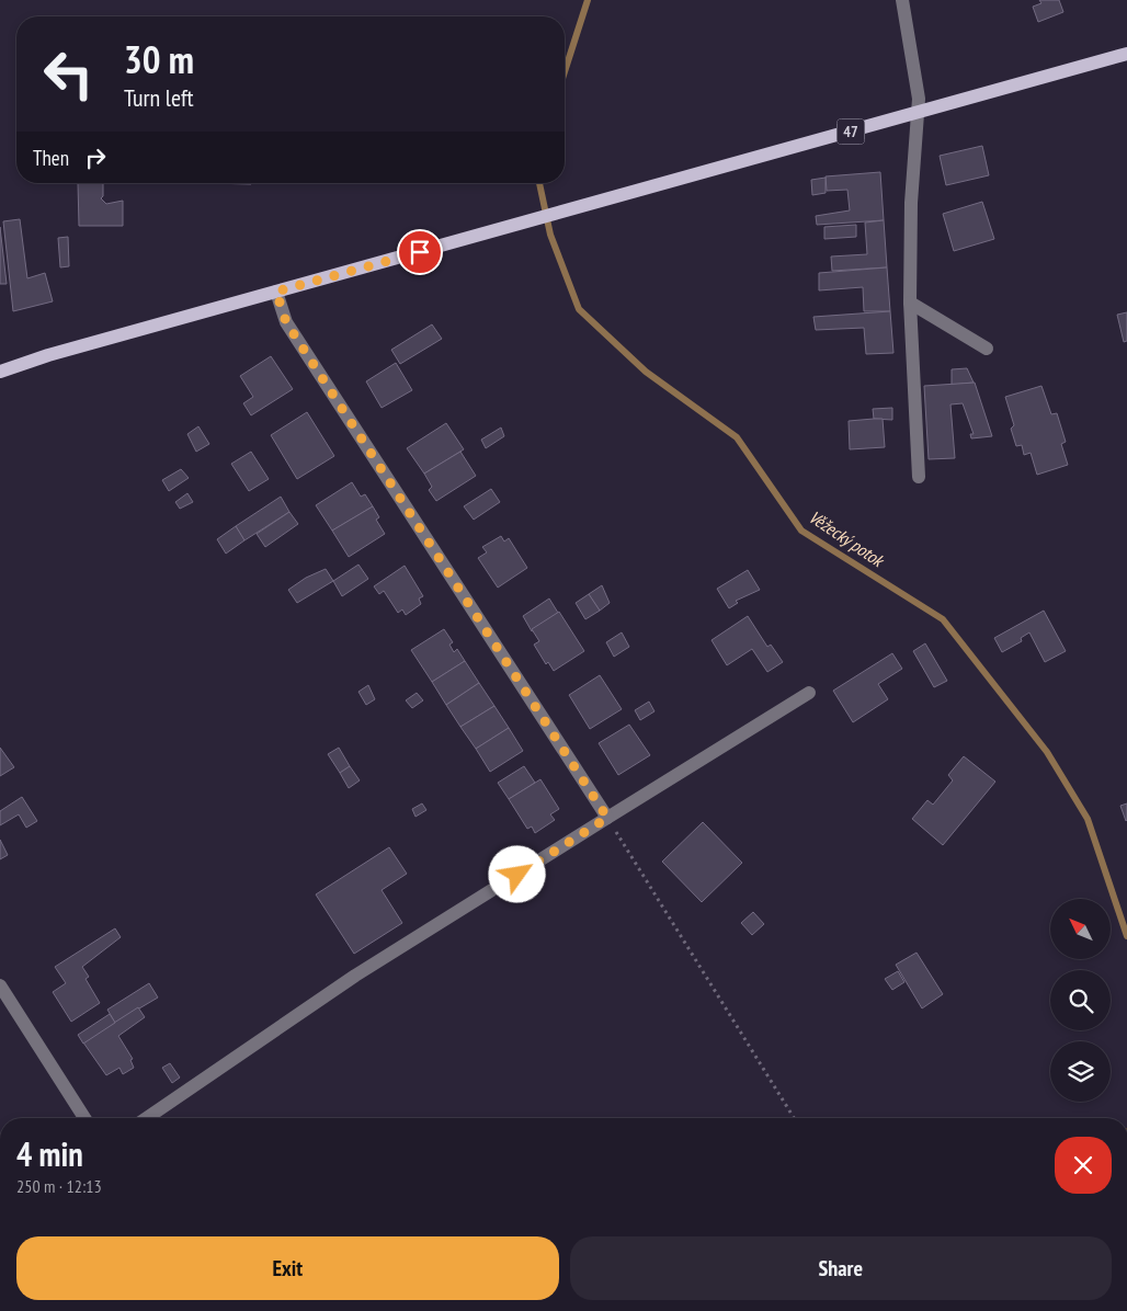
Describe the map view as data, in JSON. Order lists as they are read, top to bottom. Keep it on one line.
{"streets":{"main road":["47"]},"water":["Věžecký potok"],"north":"top left","page":{"turn":["30 m","Turn left"],"then":"Then","heading":["4 min","250 m · 12:13"],"buttons":["Exit","Share"]}}
